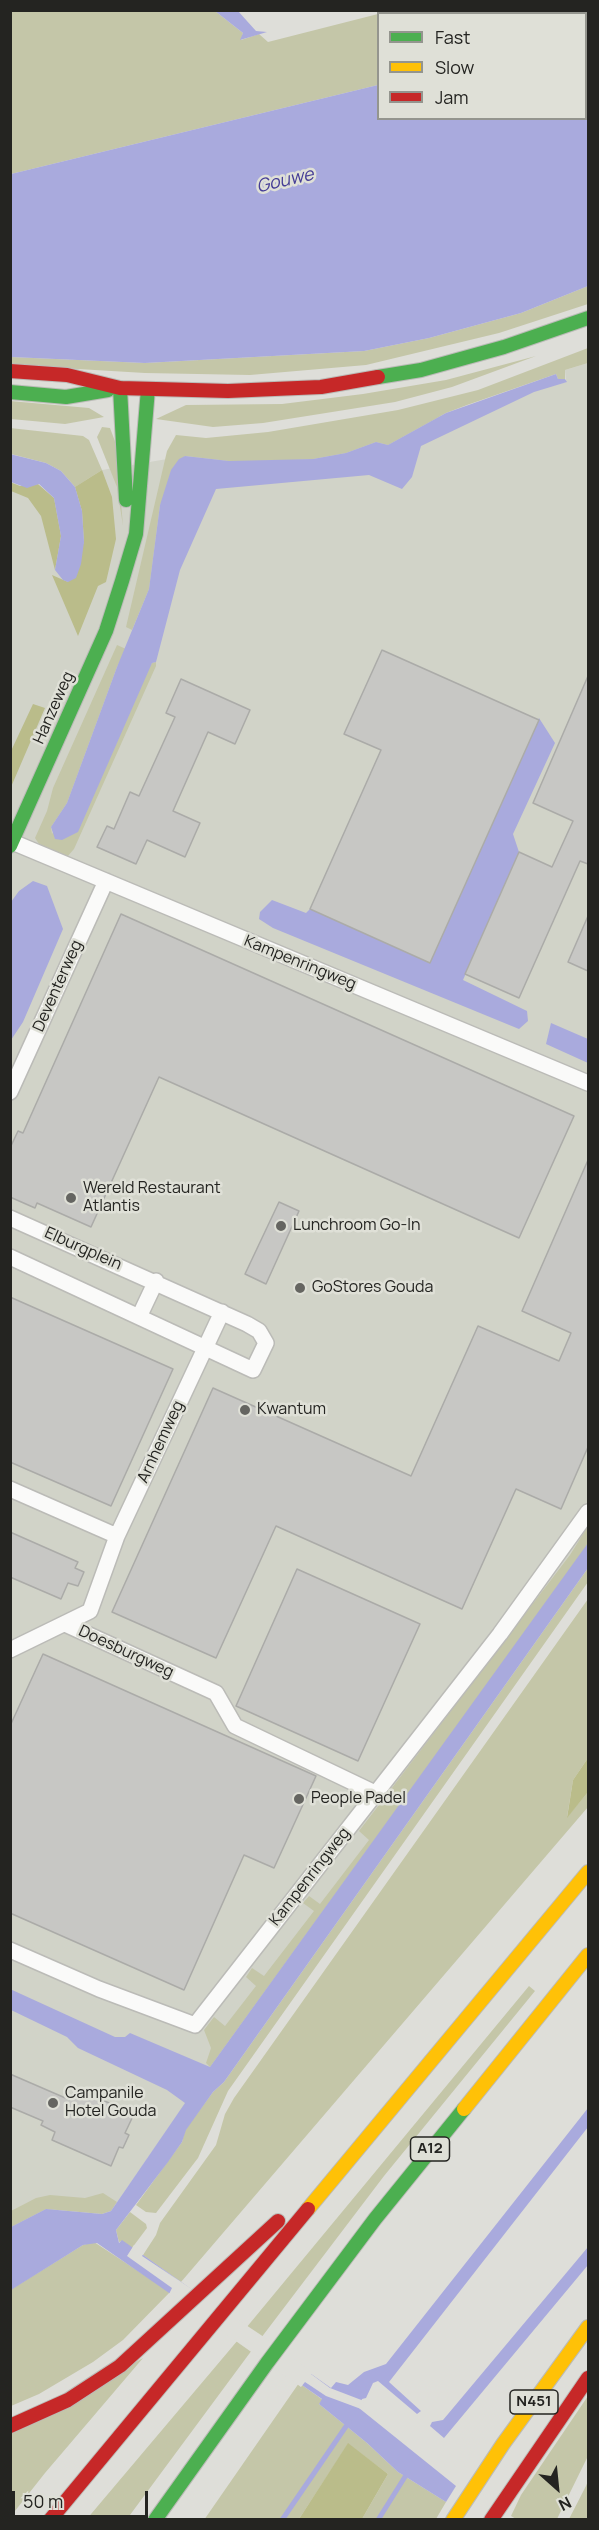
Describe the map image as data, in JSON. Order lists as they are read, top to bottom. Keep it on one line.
{"streets":{"main road":["Hanzeweg","A12","N451"],"street":["Kampenringweg","Deventerweg","Elburgplein","Arnhemweg","Doesburgweg"]},"crossings":[["Hanzeweg","Kampenringweg"],["Kampenringweg","Deventerweg"],["Kampenringweg","Doesburgweg"],["Elburgplein","Arnhemweg"],["Arnhemweg","Doesburgweg"]],"water":["Gouwe"],"places":["Wereld Restaurant Atlantis","Lunchroom Go-In","GoStores Gouda","Kwantum","People Padel","Campanile Hotel Gouda"],"legend":["Fast","Slow","Jam"],"scale_bar":"50 m","north":"bottom right"}
